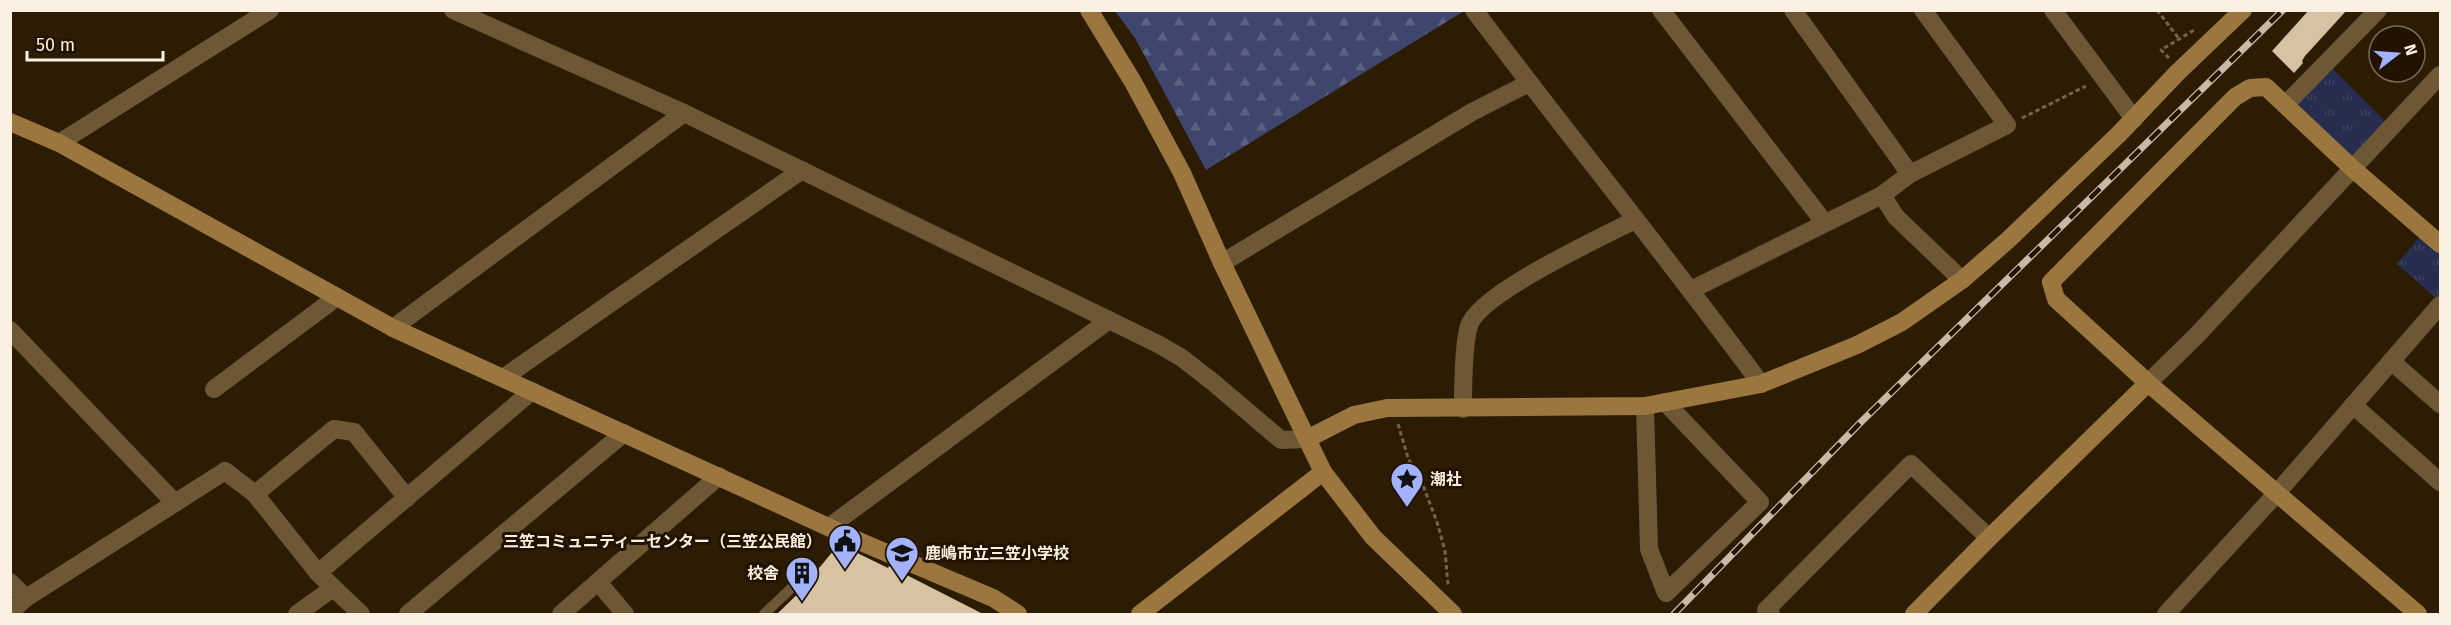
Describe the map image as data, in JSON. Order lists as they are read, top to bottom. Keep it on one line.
{"places":{"place":["潮社"],"public building":["三笠コミュニティーセンター（三笠公民館）"],"school or university":["鹿嶋市立三笠小学校"],"building":["校舎"]},"scale_bar":"50 m","north":"right"}
